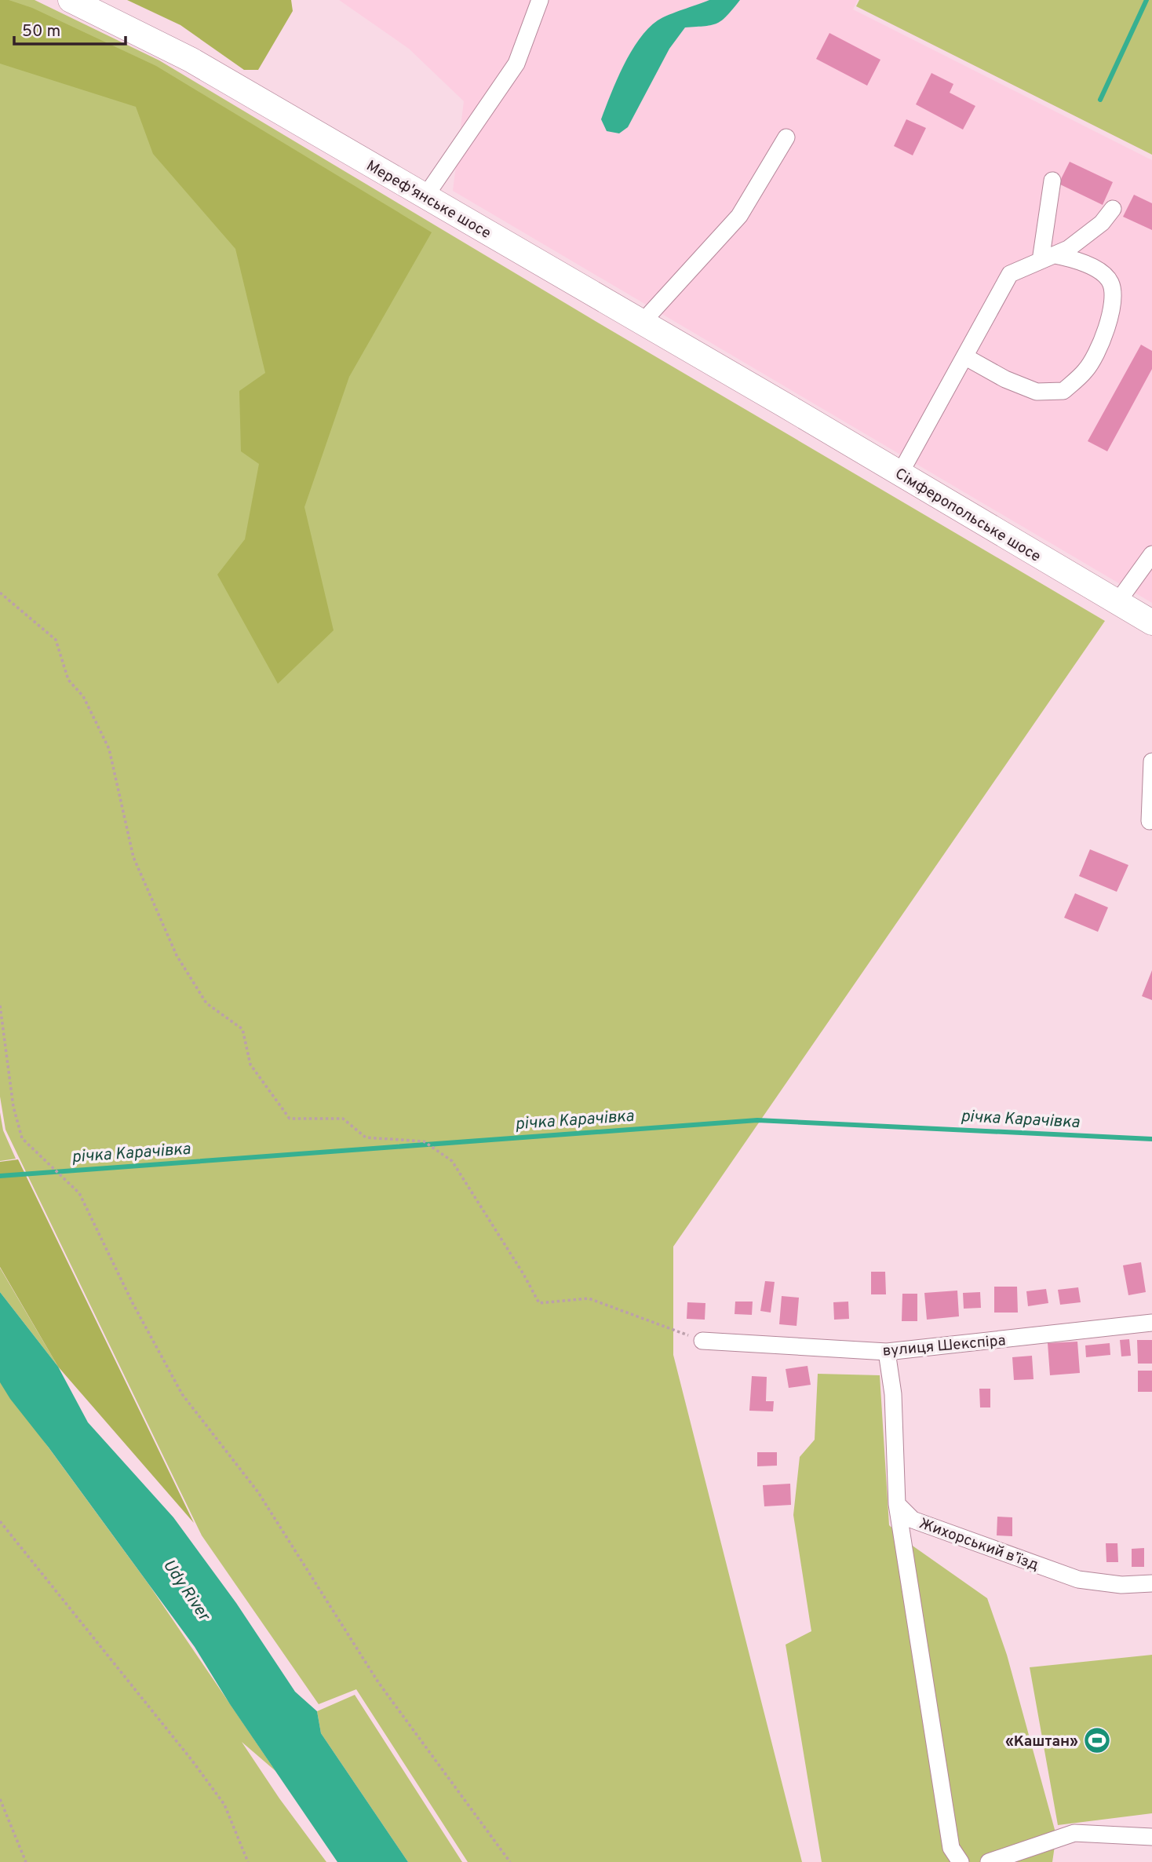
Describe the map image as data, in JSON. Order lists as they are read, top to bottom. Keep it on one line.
{"streets":{"highway":["Мереф'янське шосе","Сімферопольське шосе"],"street":["вулиця Шекспіра","Жихорський в’їзд"]},"crossings":[["Мереф'янське шосе","Сімферопольське шосе"]],"water":["річка Карачівка","Udy River"],"places":{"sports":["«Каштан»"]},"scale_bar":"50 m"}
